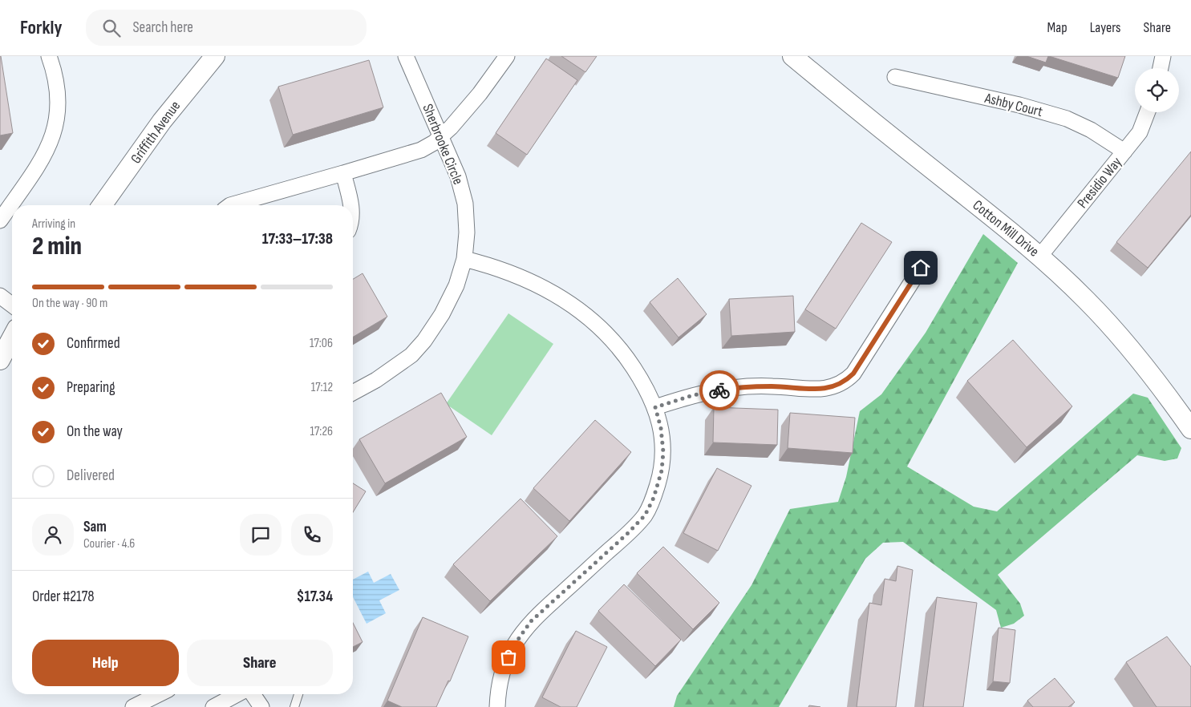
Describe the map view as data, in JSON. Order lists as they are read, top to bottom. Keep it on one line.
{"streets":{"street":["Ashby Court","Griffith Avenue","Sherbrooke Circle","Presidio Way","Cotton Mill Drive"]},"crossings":[["Ashby Court","Presidio Way"],["Presidio Way","Cotton Mill Drive"]],"page":{"header":"Forkly","search":"Search here","nav":["Map","Layers","Share"],"heading":["2 min","Arriving in","17:33–17:38"],"panel":["Sam","Courier · 4.6","Order #2178","$17.34"],"bar":"On the way · 90 m","list":[["Confirmed","17:06"],["Preparing","17:12"],["On the way","17:26"],"Delivered"],"buttons":["Help","Share"]}}
